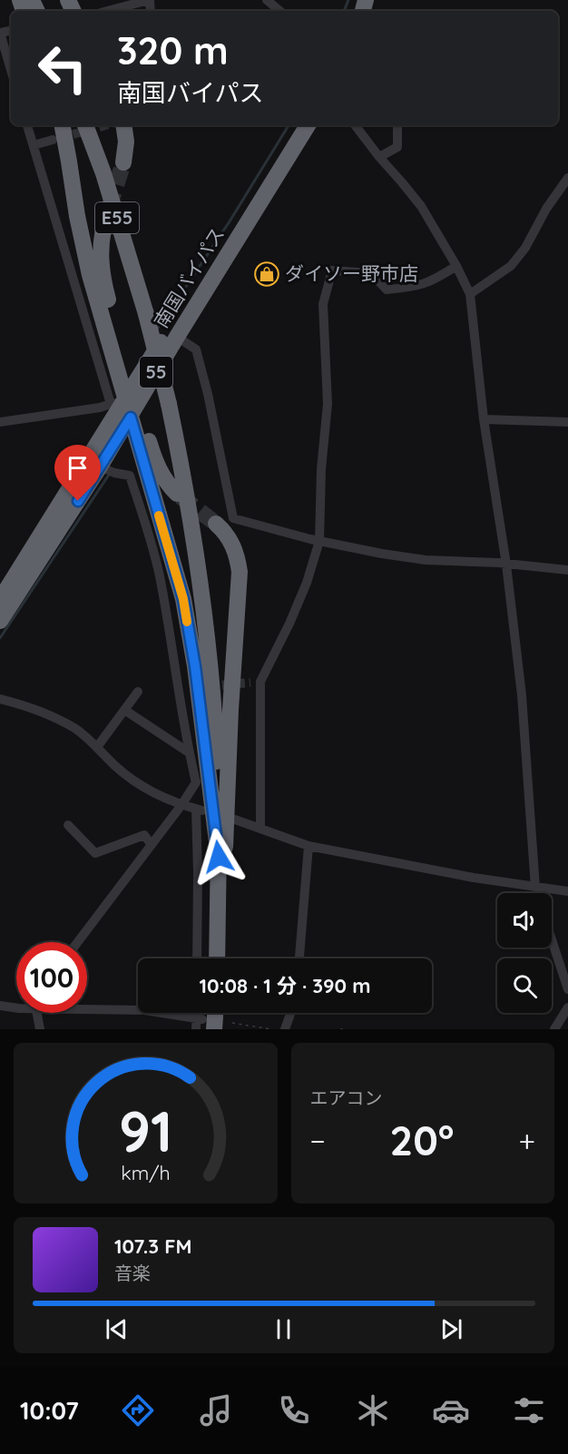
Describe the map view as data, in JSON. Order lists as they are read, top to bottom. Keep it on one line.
{"streets":{"highway":["E55","南国バイパス","55"]},"places":{"shop":["ダイソー野市店"]},"page":{"turn":["320 m","南国バイパス"],"limit":"100","trip":"10:08 · 1 分 · 390 m","tile":"エアコン","heat":["−","20°","+"],"song":["107.3 FM","音楽"],"tabs":"10:07","gauge":["91","km/h"]}}
